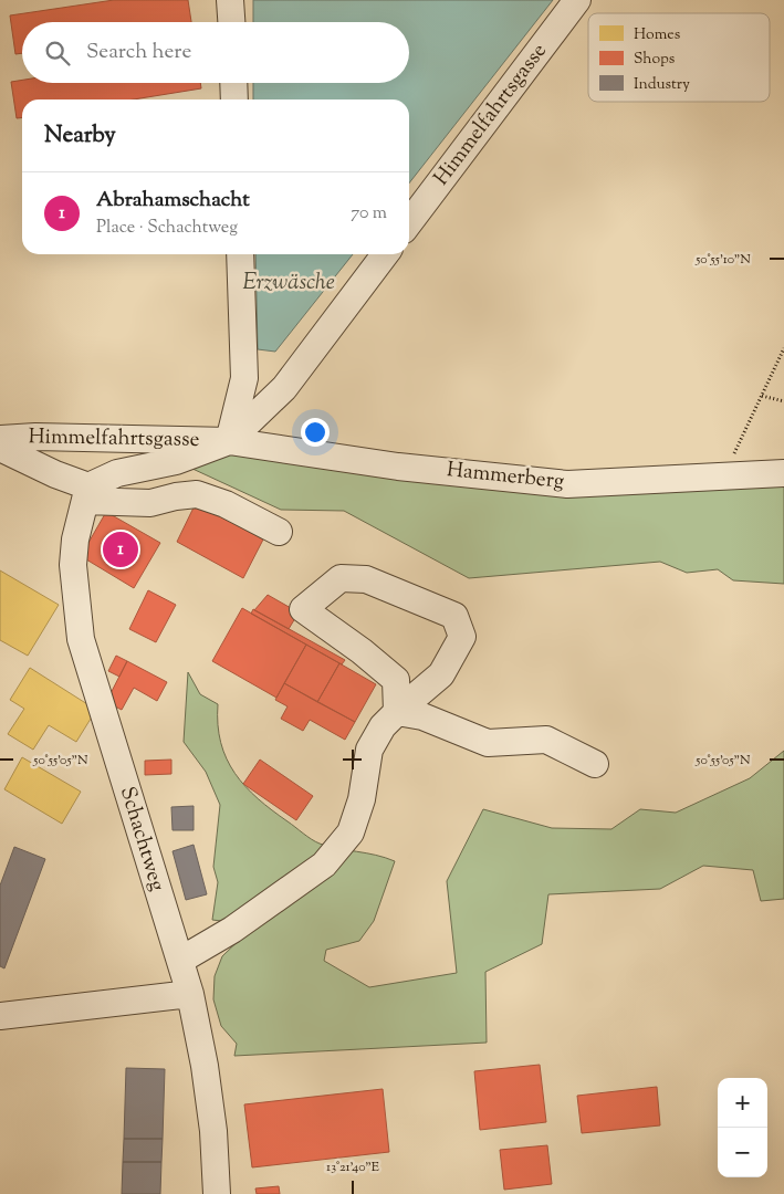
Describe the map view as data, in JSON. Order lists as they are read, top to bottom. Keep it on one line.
{"streets":{"street":["Himmelfahrtsgasse","Hammerberg","Schachtweg"]},"crossings":[["Himmelfahrtsgasse","Hammerberg"],["Himmelfahrtsgasse","Schachtweg"]],"water":["Erzwäsche"],"legend":["Homes","Shops","Industry"],"page":{"search":"Search here","heading":"Nearby","list":[{"mark":"1","name":"Abrahamschacht","note":"Place · Schachtweg","value":"70 m"}],"pins":"1","map_buttons":["+","−"]},"coordinates":["50°55'10\"N","50°55'05\"N","13°21'40\"E"]}
